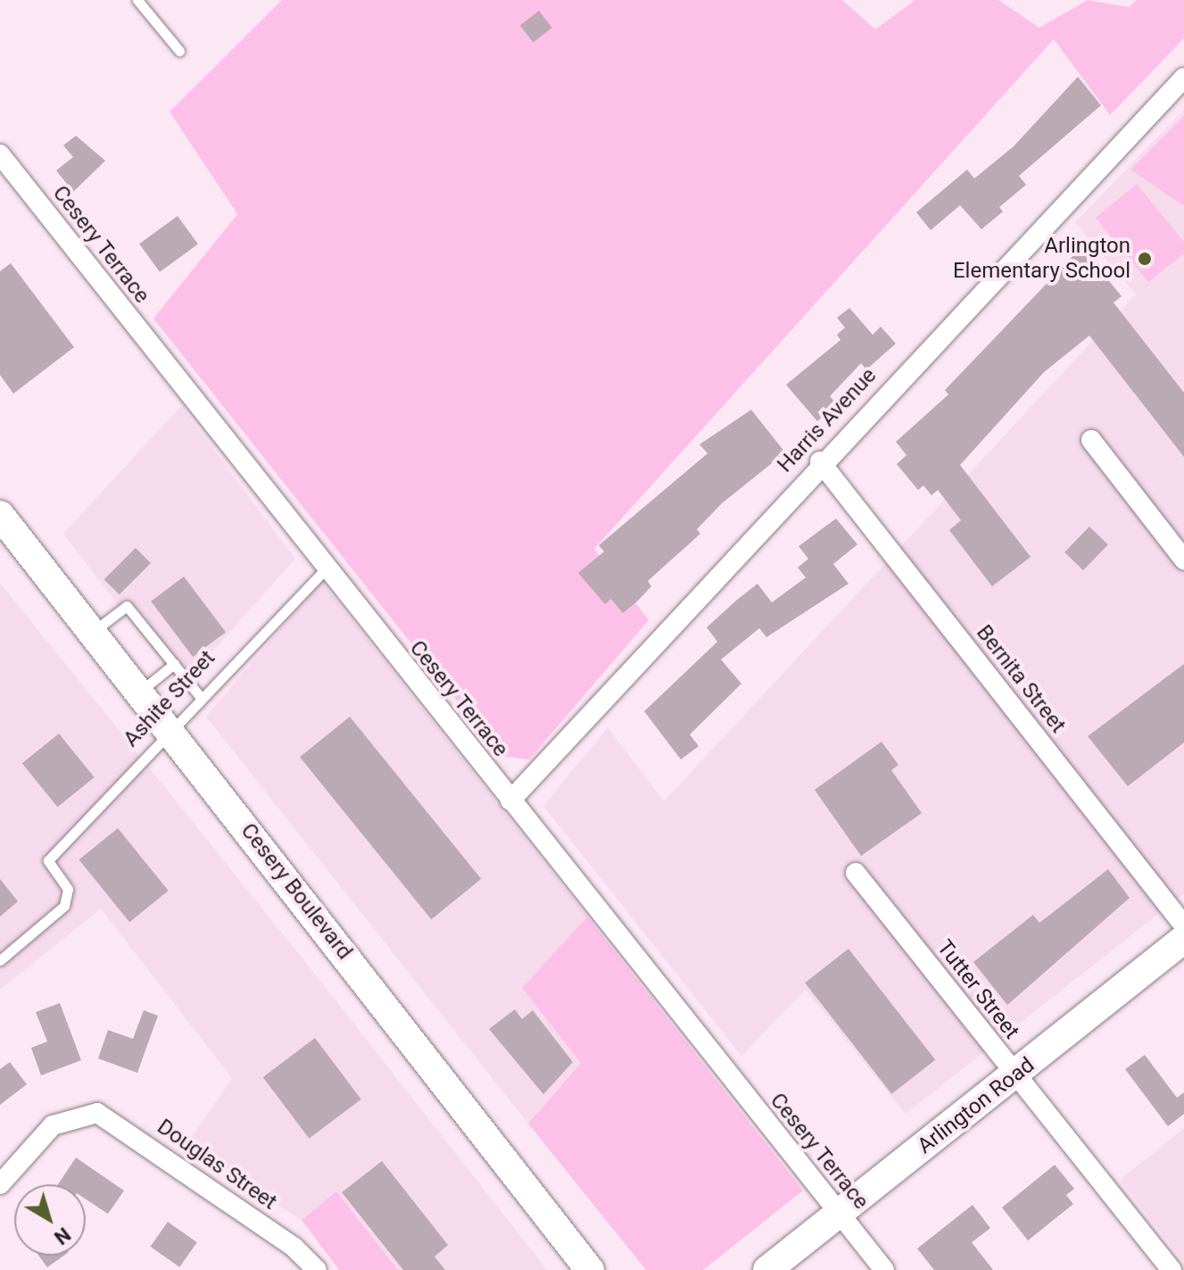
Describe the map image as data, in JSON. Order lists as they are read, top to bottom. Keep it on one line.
{"streets":{"main road":["Cesery Boulevard","Arlington Road"],"street":["Cesery Terrace","Harris Avenue","Bernita Street","Tutter Street","Douglas Street"],"lane":["Ashite Street"]},"crossings":[["Cesery Terrace","Harris Avenue"],["Cesery Terrace","Ashite Street"],["Cesery Terrace","Arlington Road"],["Harris Avenue","Bernita Street"],["Ashite Street","Cesery Boulevard"],["Tutter Street","Arlington Road"]],"places":["Arlington Elementary School"],"north":"bottom right"}
